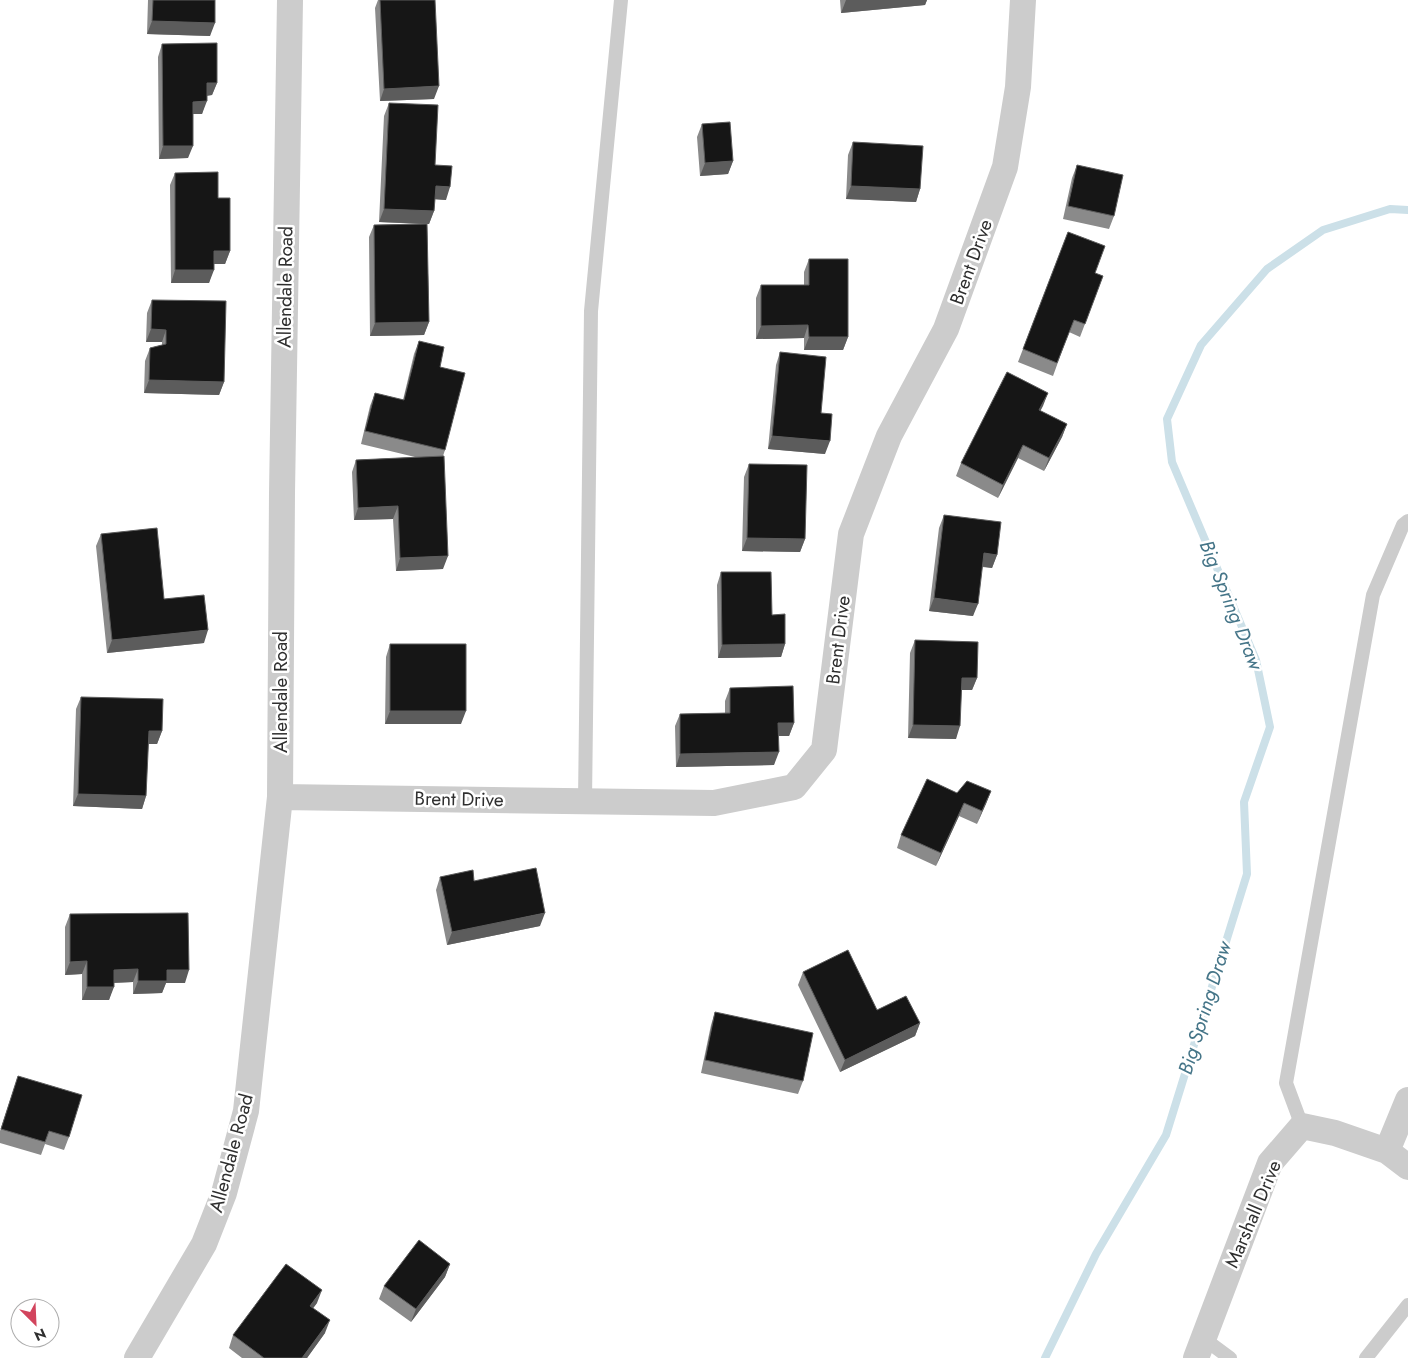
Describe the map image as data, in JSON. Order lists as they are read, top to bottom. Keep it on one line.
{"streets":{"street":["Brent Drive","Allendale Road","Marshall Drive"]},"crossings":[["Brent Drive","Allendale Road"]],"water":["Big Spring Draw"],"north":"bottom right"}
